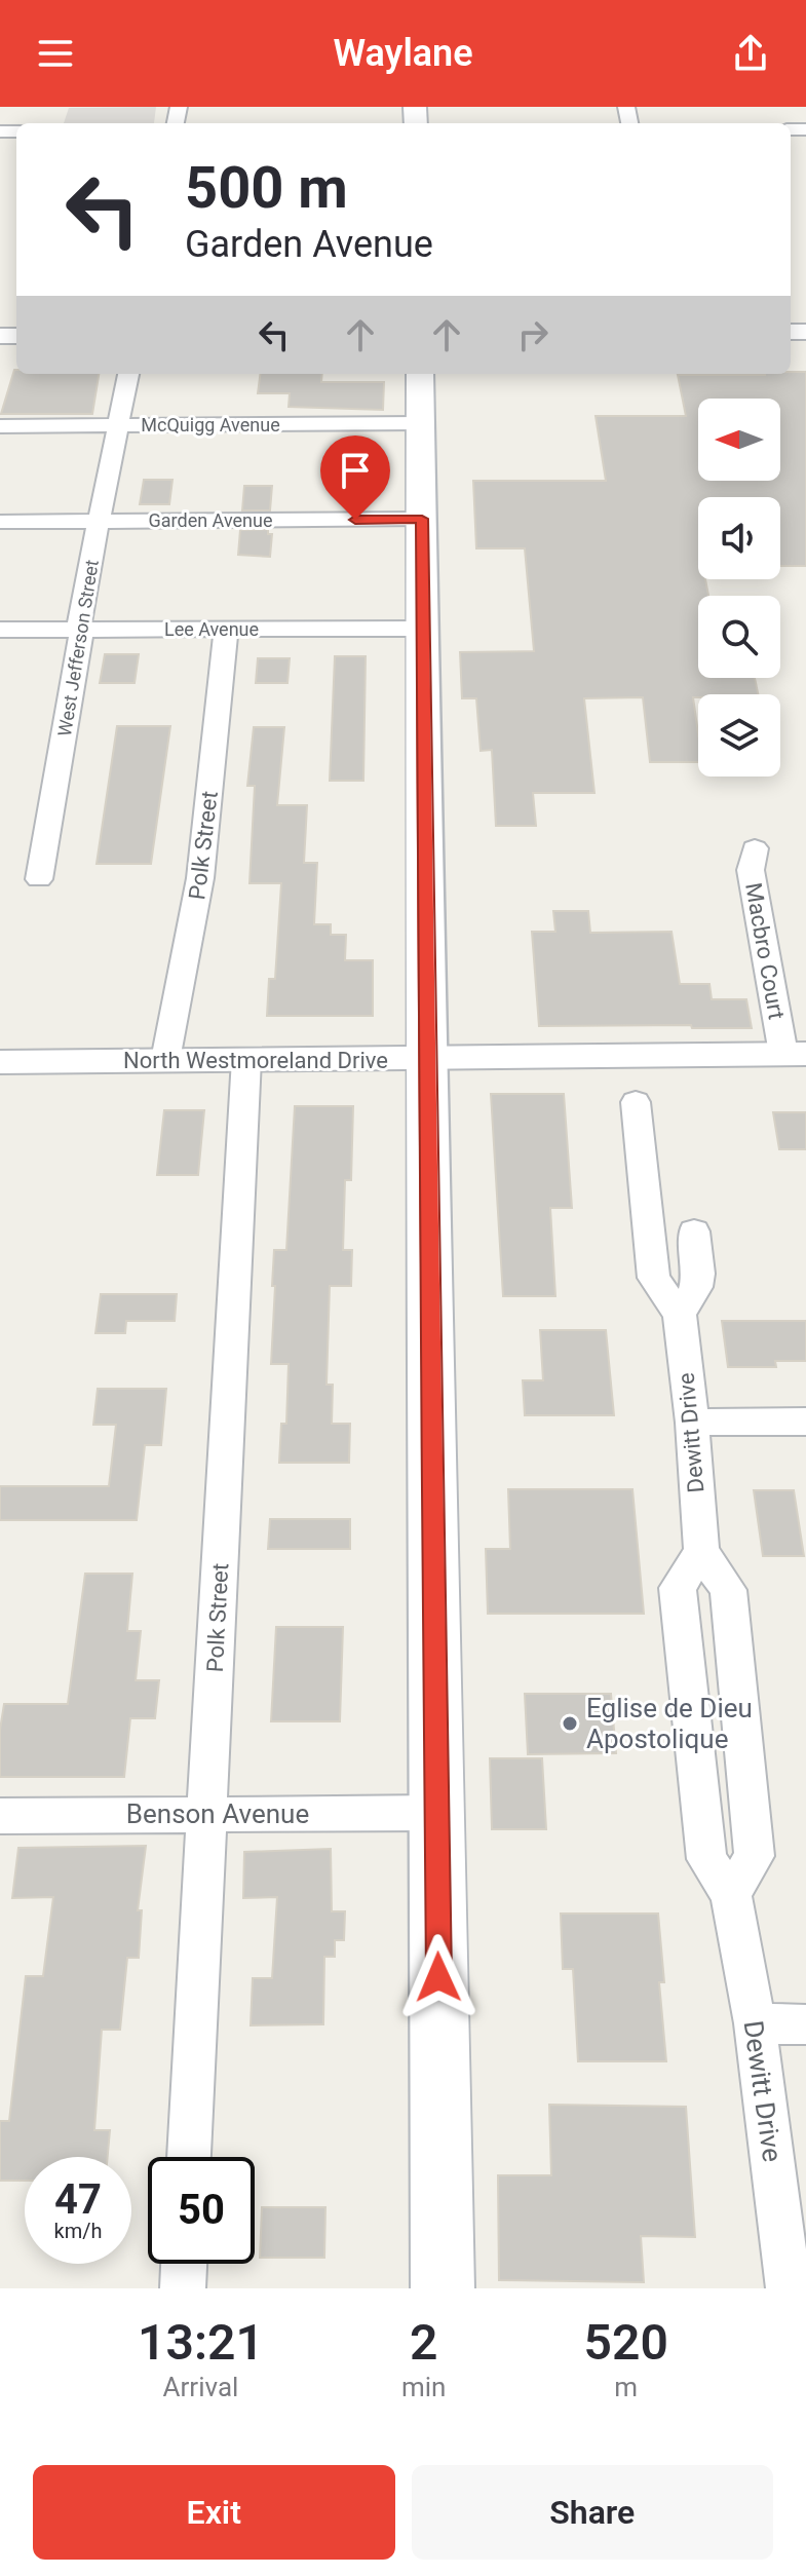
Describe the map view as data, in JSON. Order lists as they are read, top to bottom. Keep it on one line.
{"streets":{"street":["McQuigg Avenue","Garden Avenue","Lee Avenue","West Jefferson Street","Polk Street","Macbro Court","North Westmoreland Drive","Dewitt Drive","Benson Avenue"]},"crossings":[["McQuigg Avenue","West Jefferson Street"],["Garden Avenue","West Jefferson Street"],["Lee Avenue","West Jefferson Street"],["Lee Avenue","Polk Street"],["Polk Street","North Westmoreland Drive"],["Polk Street","Benson Avenue"],["Macbro Court","North Westmoreland Drive"]],"places":["Eglise de Dieu Apostolique"],"north":"left","page":{"header":"Waylane","turn":["500 m","Garden Avenue"],"speed":"47 km/h","limit":"50","eta":["13:21","Arrival","2","min","520","m"],"buttons":["Exit","Share"]}}
